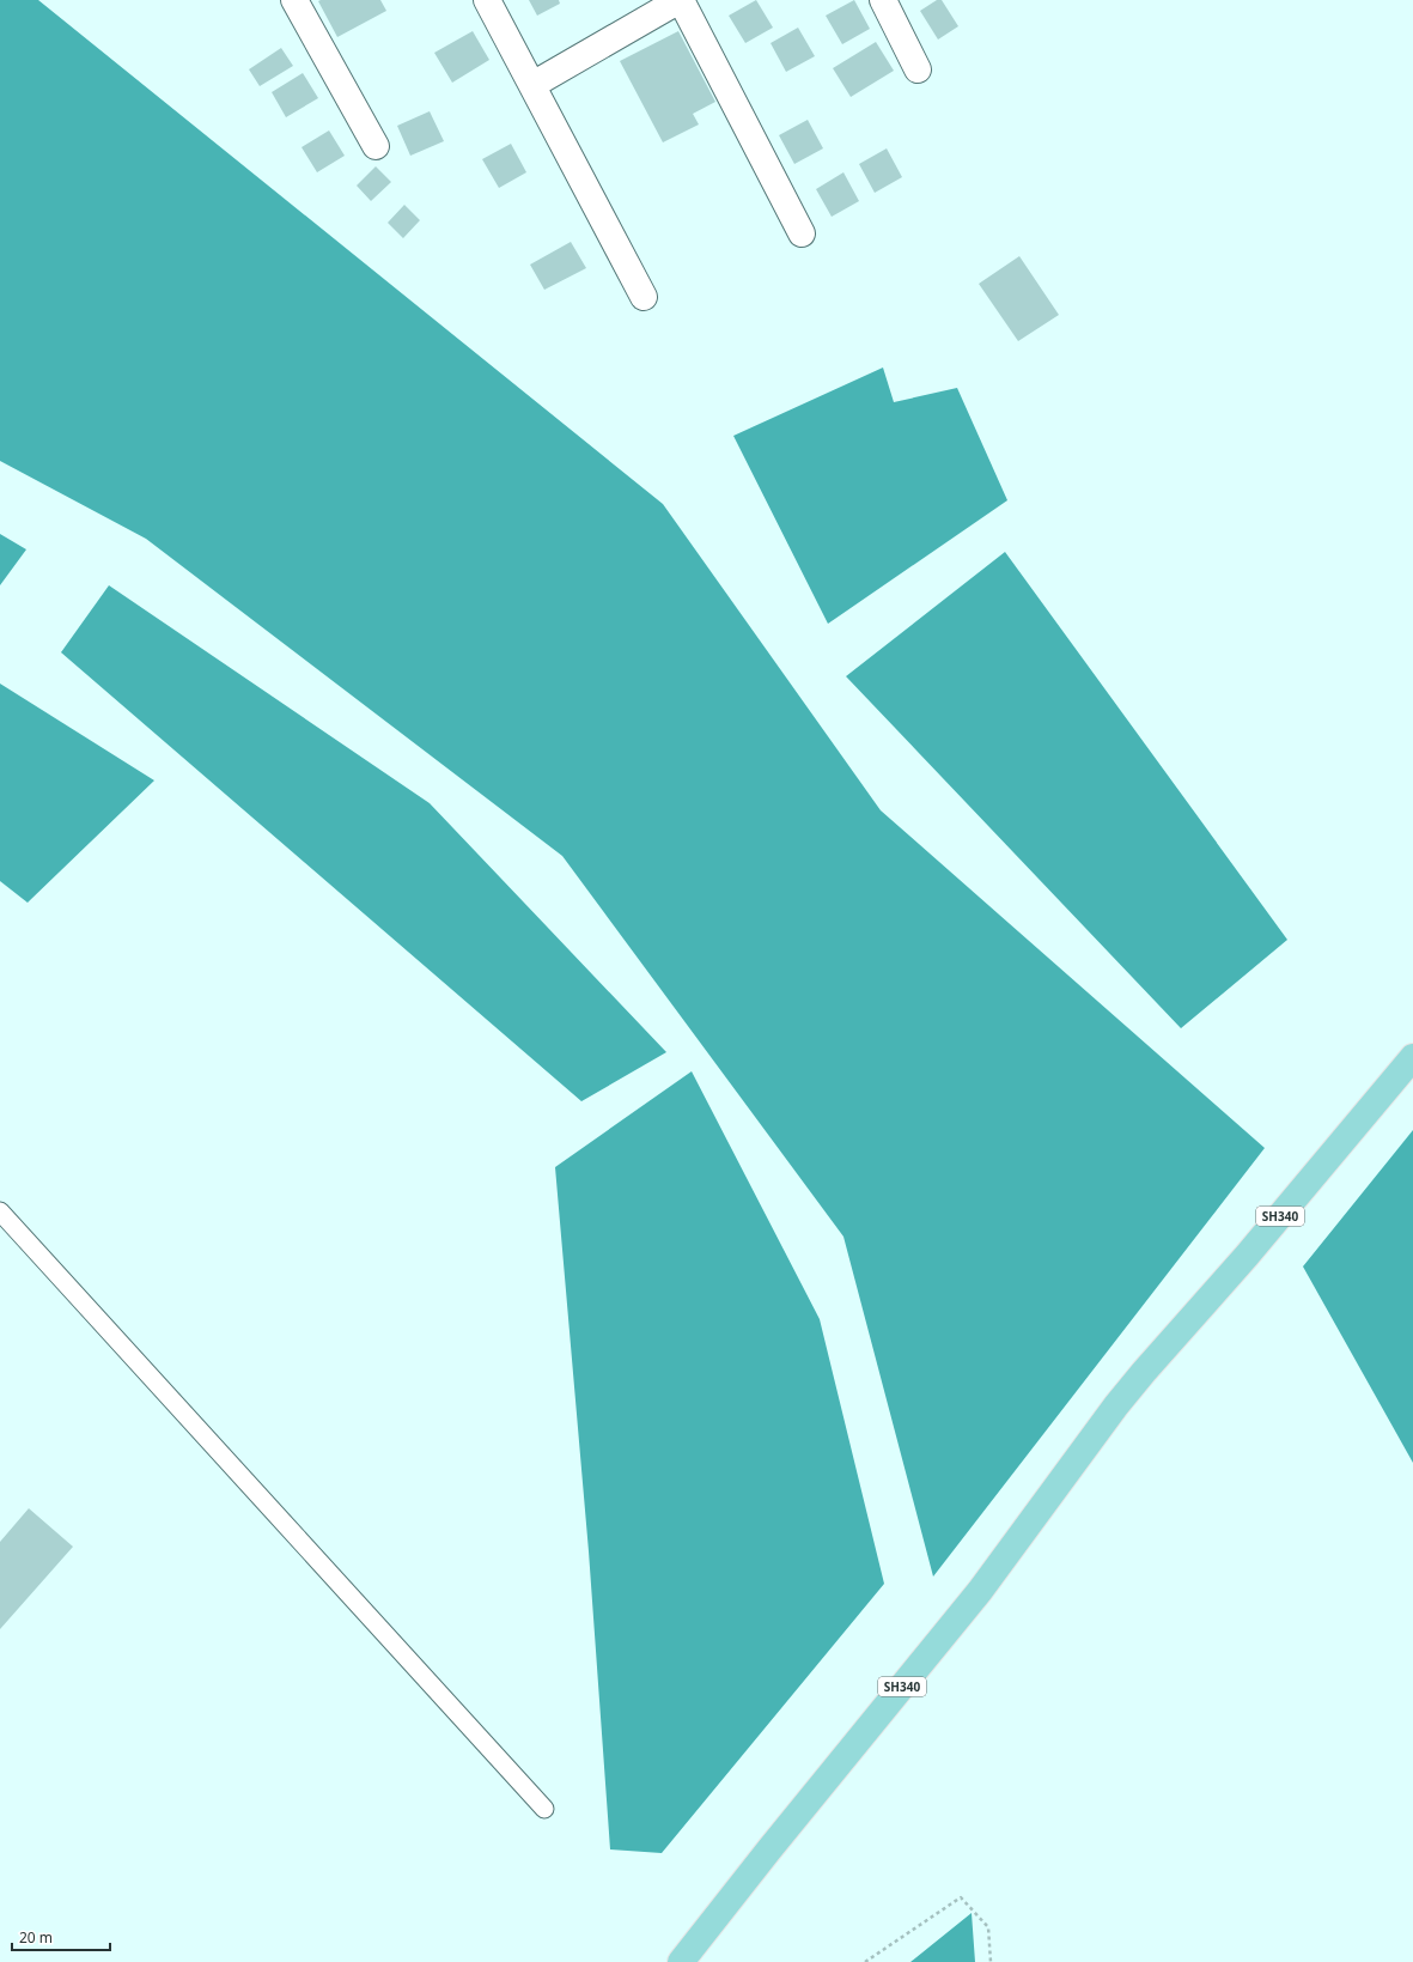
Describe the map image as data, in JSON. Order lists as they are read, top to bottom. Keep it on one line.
{"streets":{"main road":["SH340"]},"scale_bar":"20 m"}
